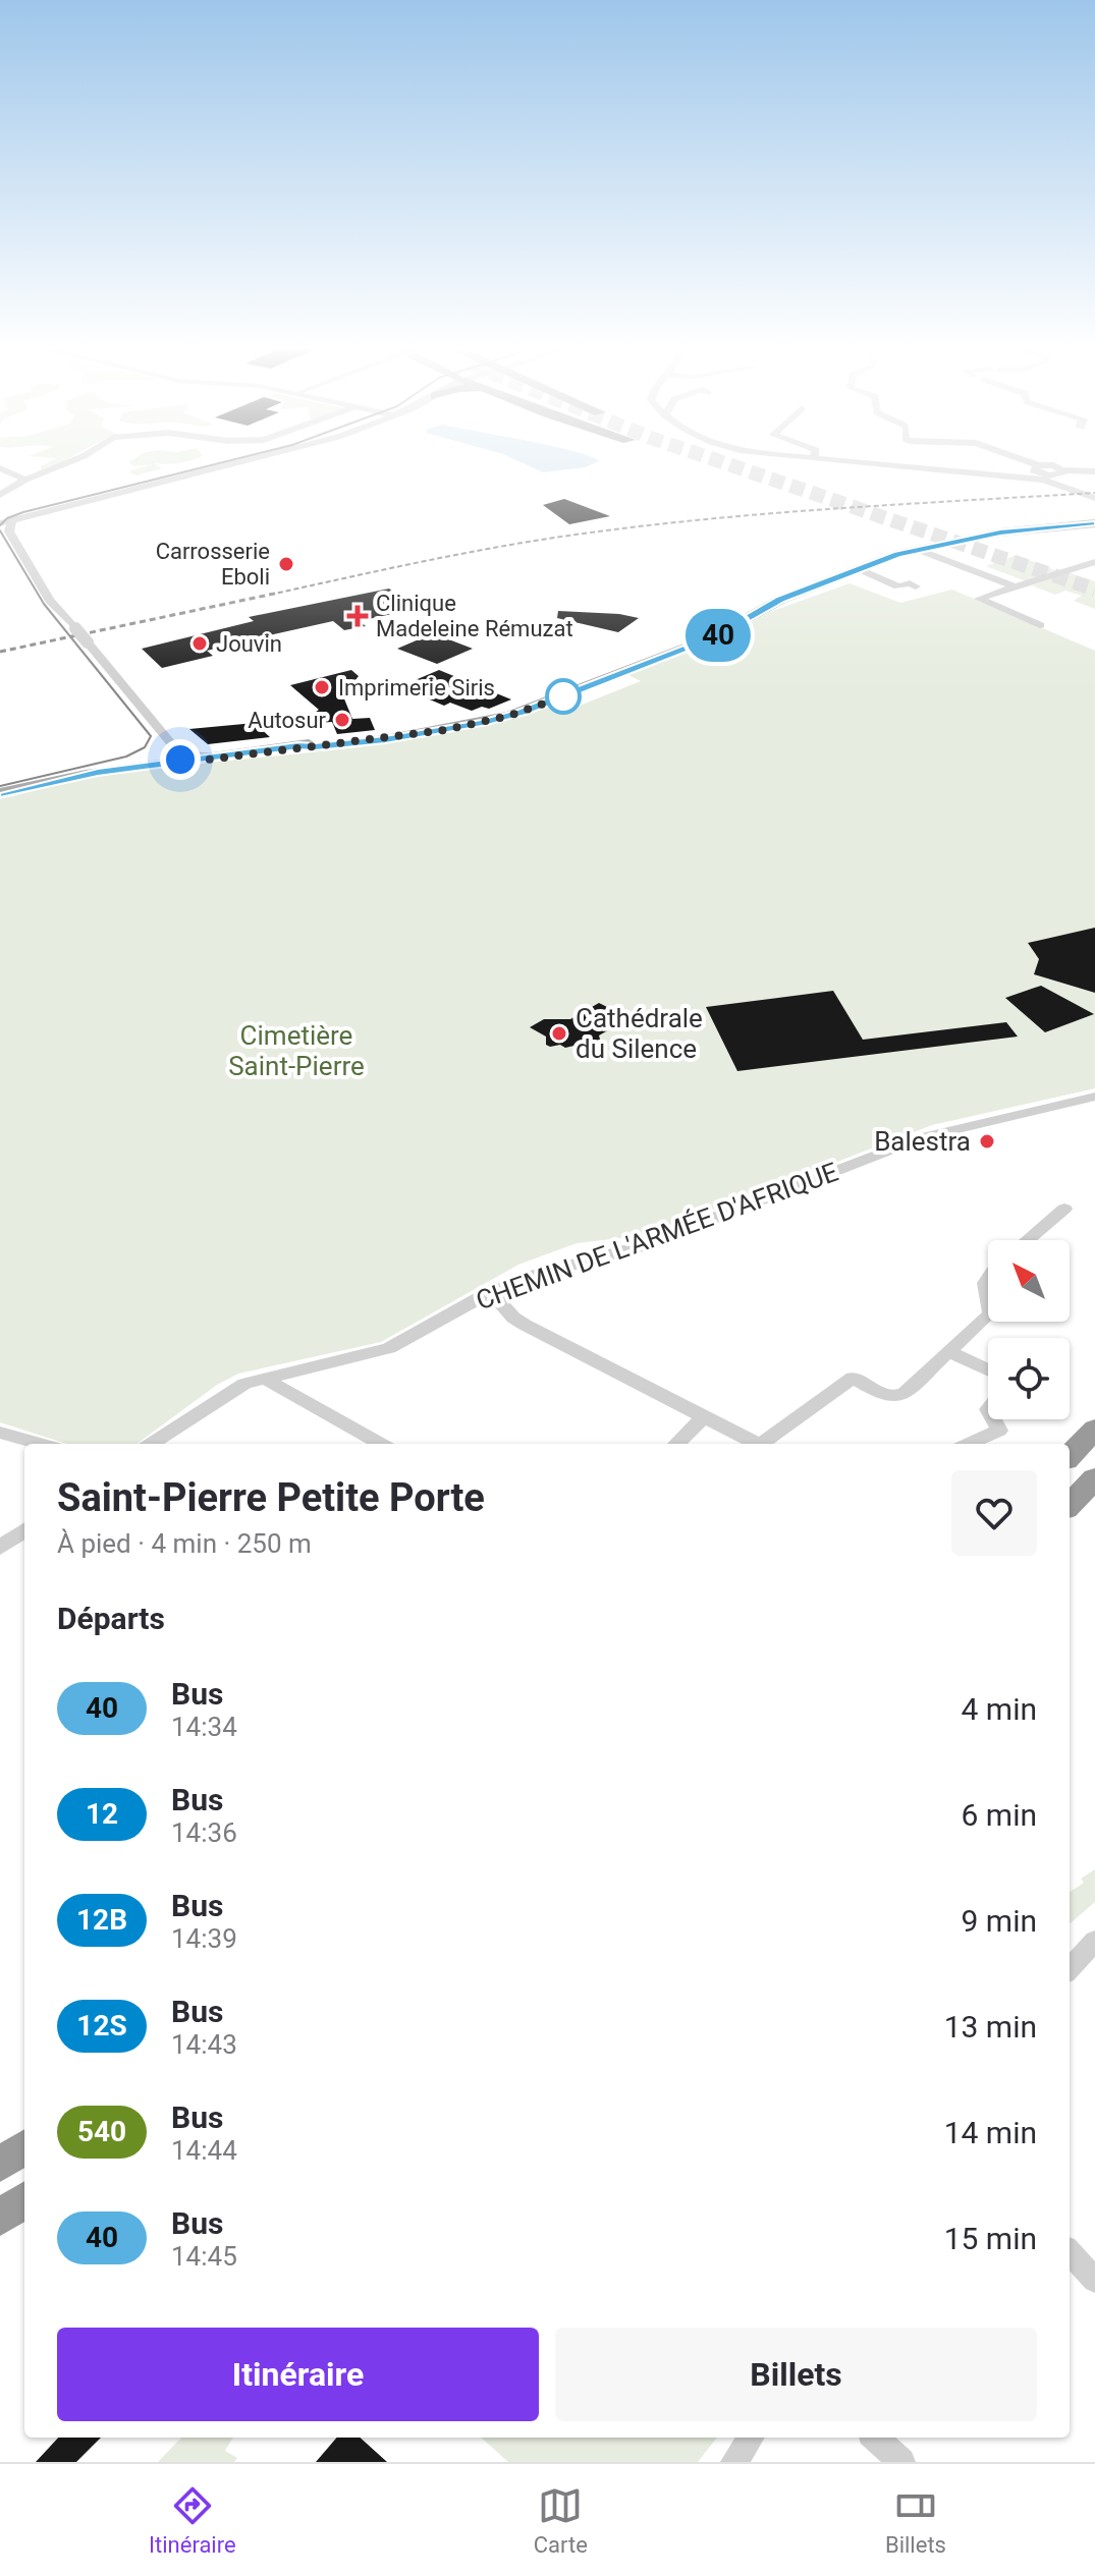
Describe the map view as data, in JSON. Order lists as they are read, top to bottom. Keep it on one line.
{"streets":{"street":["CHEMIN DE L'ARMÉE D'AFRIQUE"]},"parks":["Cimetière Saint-Pierre"],"places":{"other":["Carrosserie Eboli","Jouvin","Imprimerie Siris","Autosur","Cathédrale du Silence","Balestra"],"health":["Clinique Madeleine Rémuzat"]},"lines":["bus line 40"],"north":"top left","page":{"on_map":"40","heading":[["Saint-Pierre Petite Porte","À pied · 4 min · 250 m"],"Départs"],"list":[{"mark":"40","name":"Bus","note":"14:34","value":"4 min"},{"mark":"12","name":"Bus","note":"14:36","value":"6 min"},{"mark":"12B","name":"Bus","note":"14:39","value":"9 min"},{"mark":"12S","name":"Bus","note":"14:43","value":"13 min"},{"mark":"540","name":"Bus","note":"14:44","value":"14 min"},{"mark":"40","name":"Bus","note":"14:45","value":"15 min"}],"buttons":["Itinéraire","Billets"],"tabs":["Itinéraire","Carte","Billets"]}}
